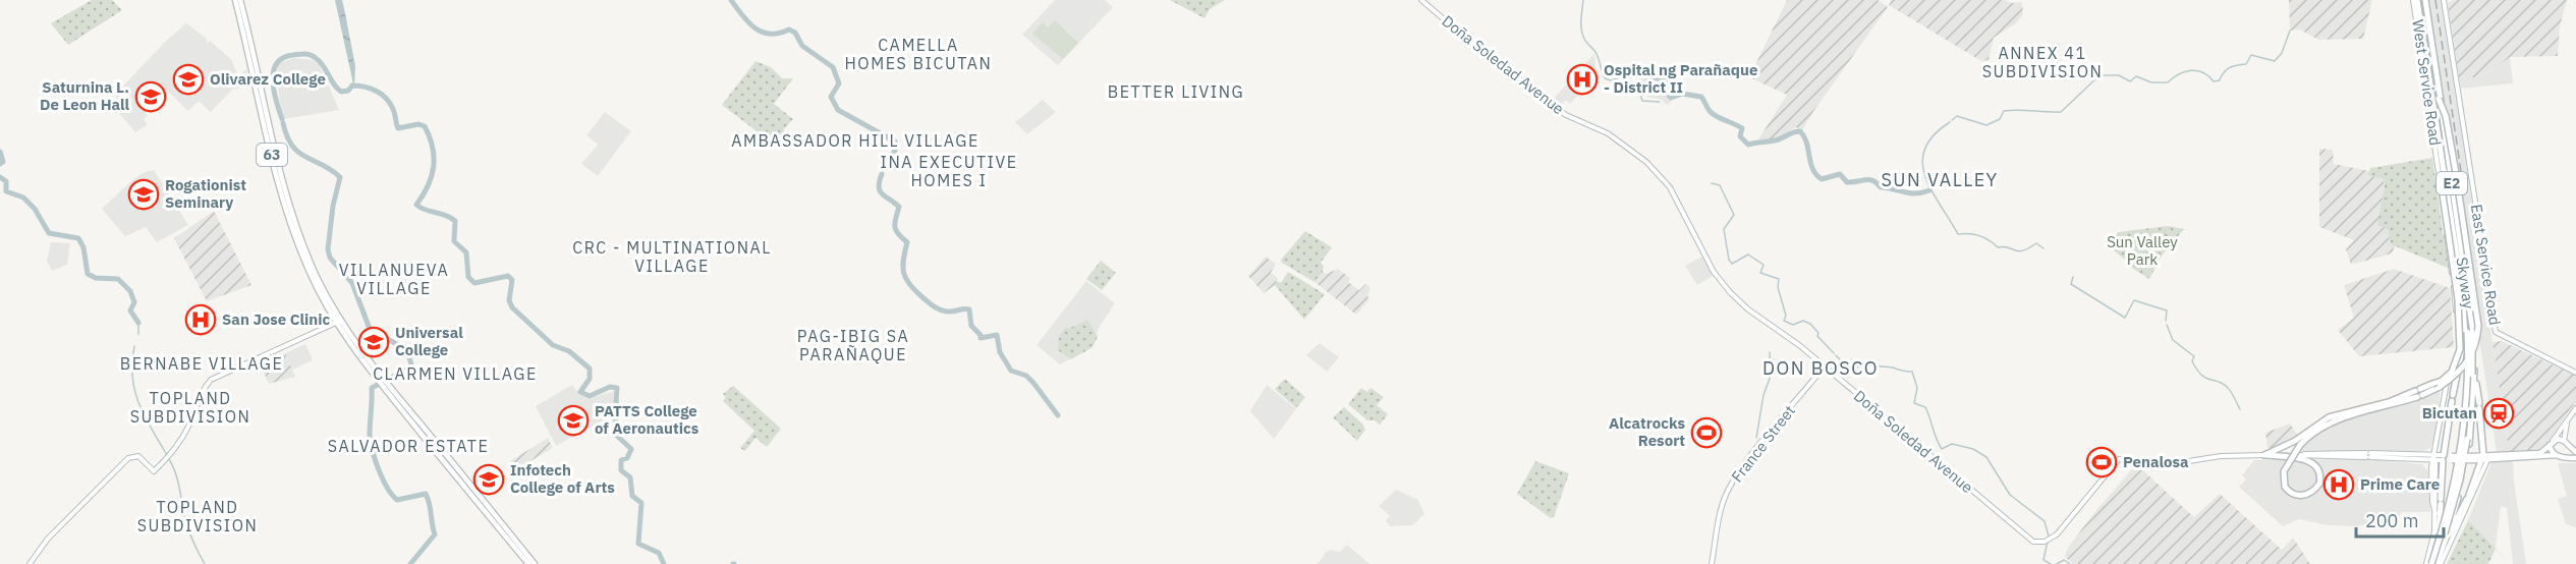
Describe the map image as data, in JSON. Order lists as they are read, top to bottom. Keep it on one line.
{"streets":{"highway":["E2","Skyway"],"main road":["Doña Soledad Avenue","West Service Road","63","East Service Road","France Street"]},"crossings":[["Doña Soledad Avenue","West Service Road"],["Doña Soledad Avenue","France Street"],["West Service Road","E2"],["West Service Road","Skyway"],["E2","Skyway"]],"districts":["CAMELLA HOMES BICUTAN","ANNEX 41 SUBDIVISION","BETTER LIVING","AMBASSADOR HILL VILLAGE","INA EXECUTIVE HOMES I","SUN VALLEY","CRC - MULTINATIONAL VILLAGE","VILLANUEVA VILLAGE","PAG-IBIG SA PARAÑAQUE","BERNABE VILLAGE","DON BOSCO","CLARMEN VILLAGE","TOPLAND SUBDIVISION","SALVADOR ESTATE","TOPLAND SUBDIVISION"],"parks":["Sun Valley Park"],"places":{"school or university":["Olivarez College","Saturnina L. De Leon Hall","Rogationist Seminary","Universal College","PATTS College of Aeronautics","Infotech College of Arts"],"hospital":["Ospital ng Parañaque - District II","San Jose Clinic","Prime Care"],"station":["Bicutan"],"sports":["Alcatrocks Resort","Penalosa"]},"scale_bar":"200 m"}
